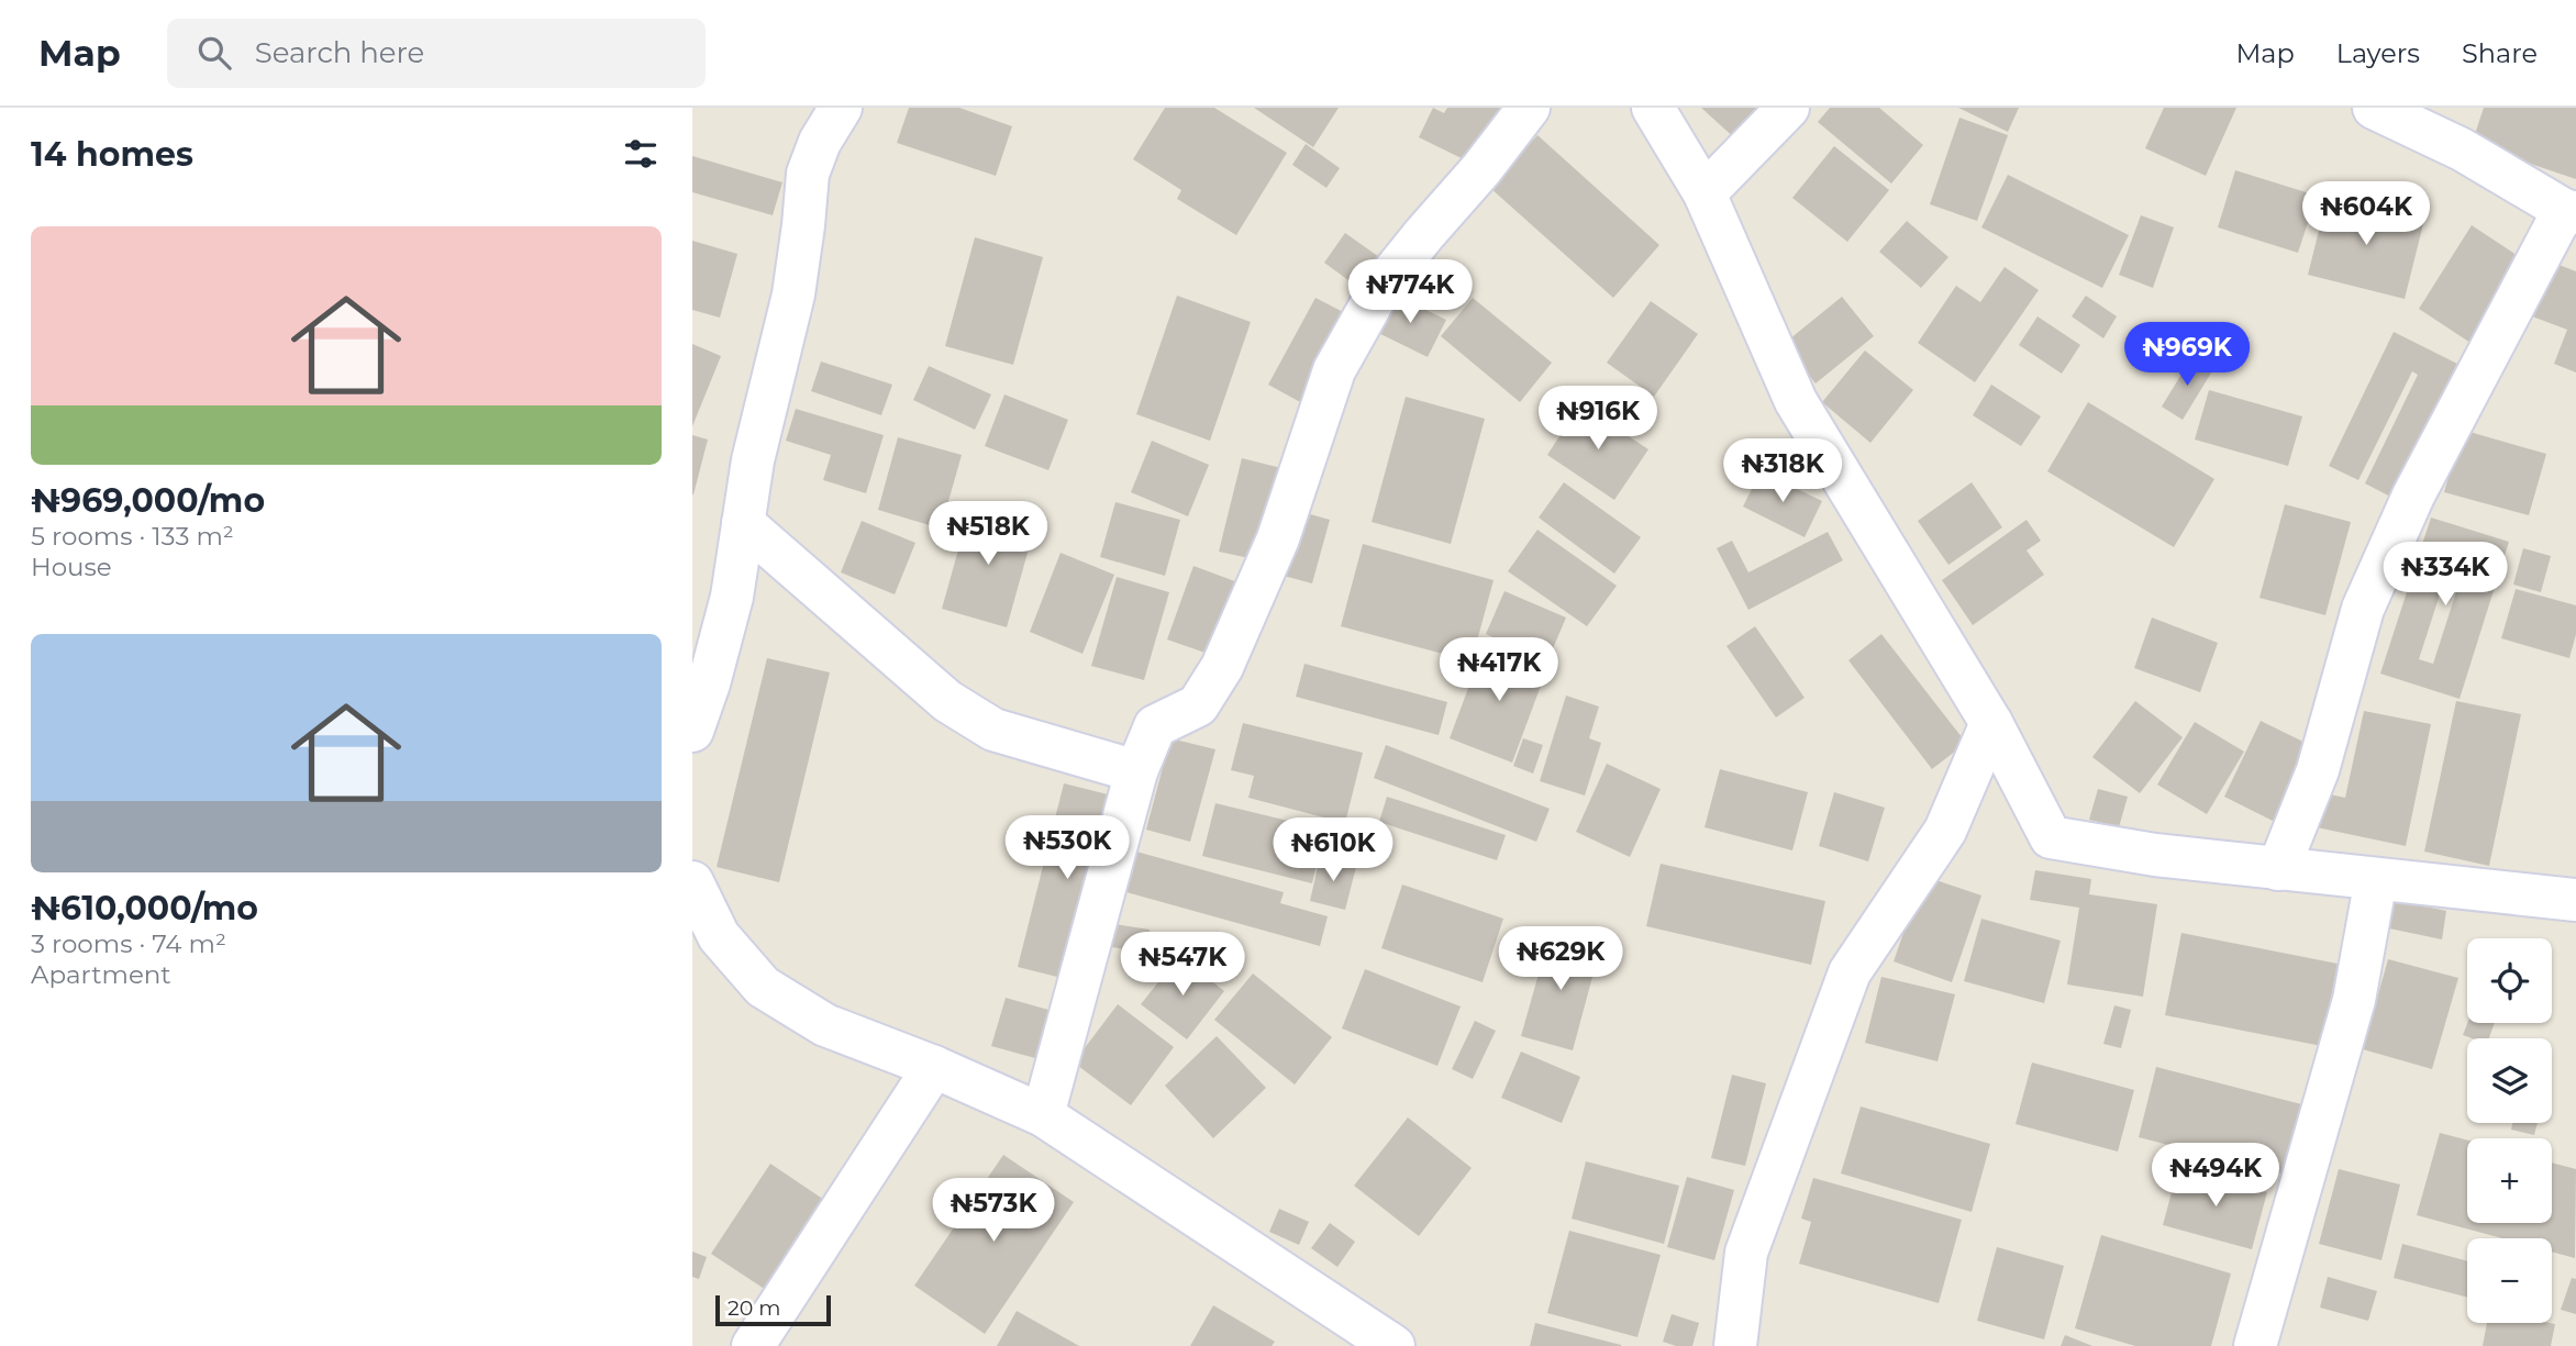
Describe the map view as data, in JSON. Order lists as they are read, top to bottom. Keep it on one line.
{"scale_bar":"20 m","page":{"header":"Map","search":"Search here","nav":["Map","Layers","Share"],"heading":"14 homes","price":["₦604K","₦774K","₦969K","₦916K","₦318K","₦518K","₦334K","₦417K","₦530K","₦610K","₦629K","₦547K","₦494K","₦573K"],"list":[{"name":"₦969,000/mo","note":"5 rooms · 133 m² · House"},{"name":"₦610,000/mo","note":"3 rooms · 74 m² · Apartment"}],"map_buttons":["+","−"],"scale":"20 m"}}
